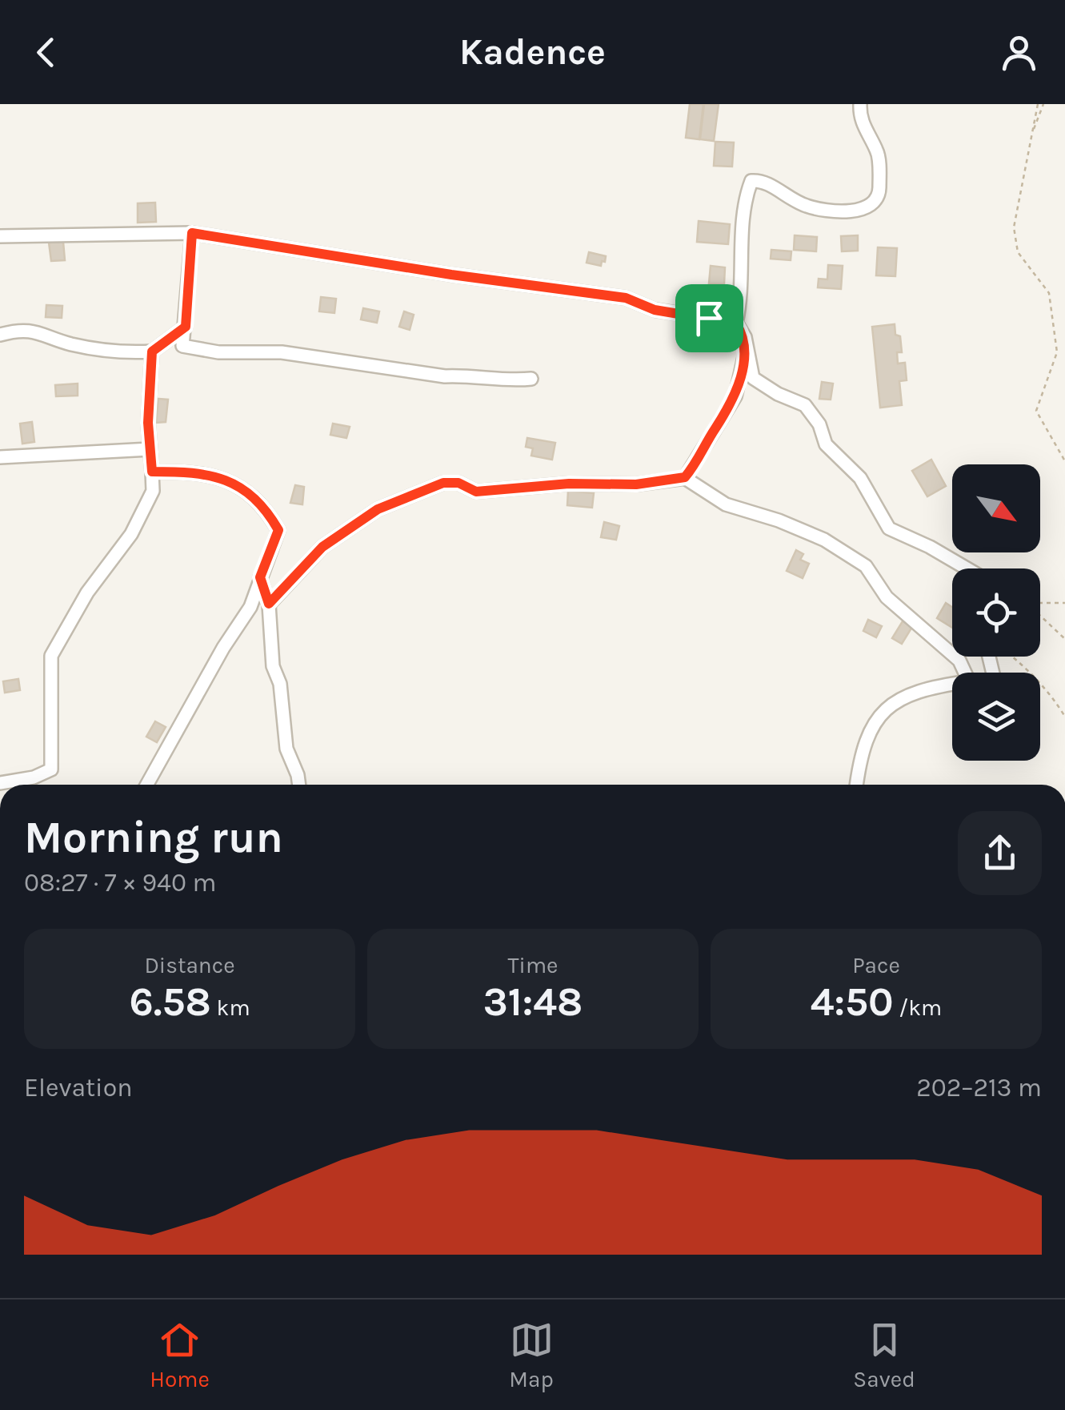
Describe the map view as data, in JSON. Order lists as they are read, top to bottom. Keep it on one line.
{"north":"bottom right","page":{"header":"Kadence","heading":["Morning run","08:27 · 7 × 940 m"],"stats":[["Distance","6.58 km"],["Time","31:48"],["Pace","4:50 /km"]],"chart":["Elevation","202–213 m"],"tabs":["Home","Map","Saved"]}}
